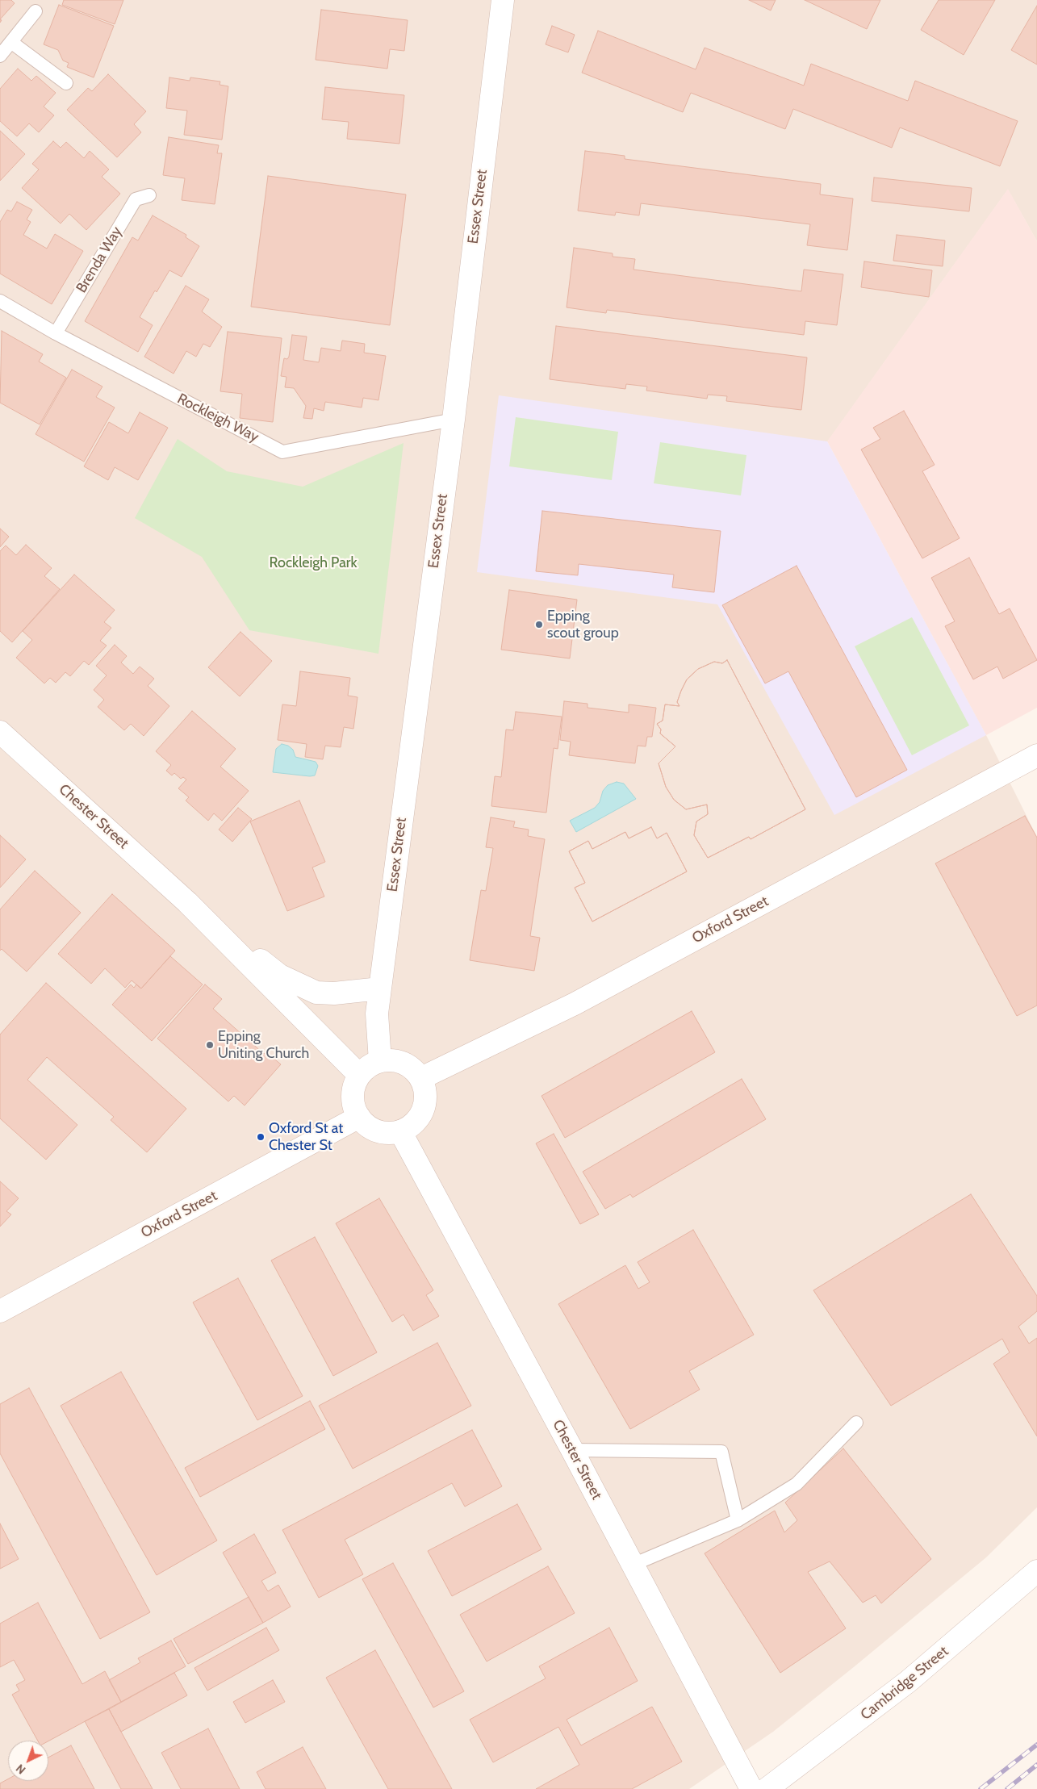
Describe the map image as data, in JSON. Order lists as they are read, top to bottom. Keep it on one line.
{"streets":{"street":["Essex Street","Chester Street","Oxford Street","Cambridge Street"],"lane":["Brenda Way","Rockleigh Way"]},"crossings":[["Essex Street","Rockleigh Way"],["Essex Street","Chester Street"],["Essex Street","Oxford Street"],["Brenda Way","Rockleigh Way"],["Chester Street","Oxford Street"]],"parks":["Rockleigh Park"],"places":["Epping scout group","Epping Uniting Church","Oxford St at Chester St"],"north":"bottom left"}
